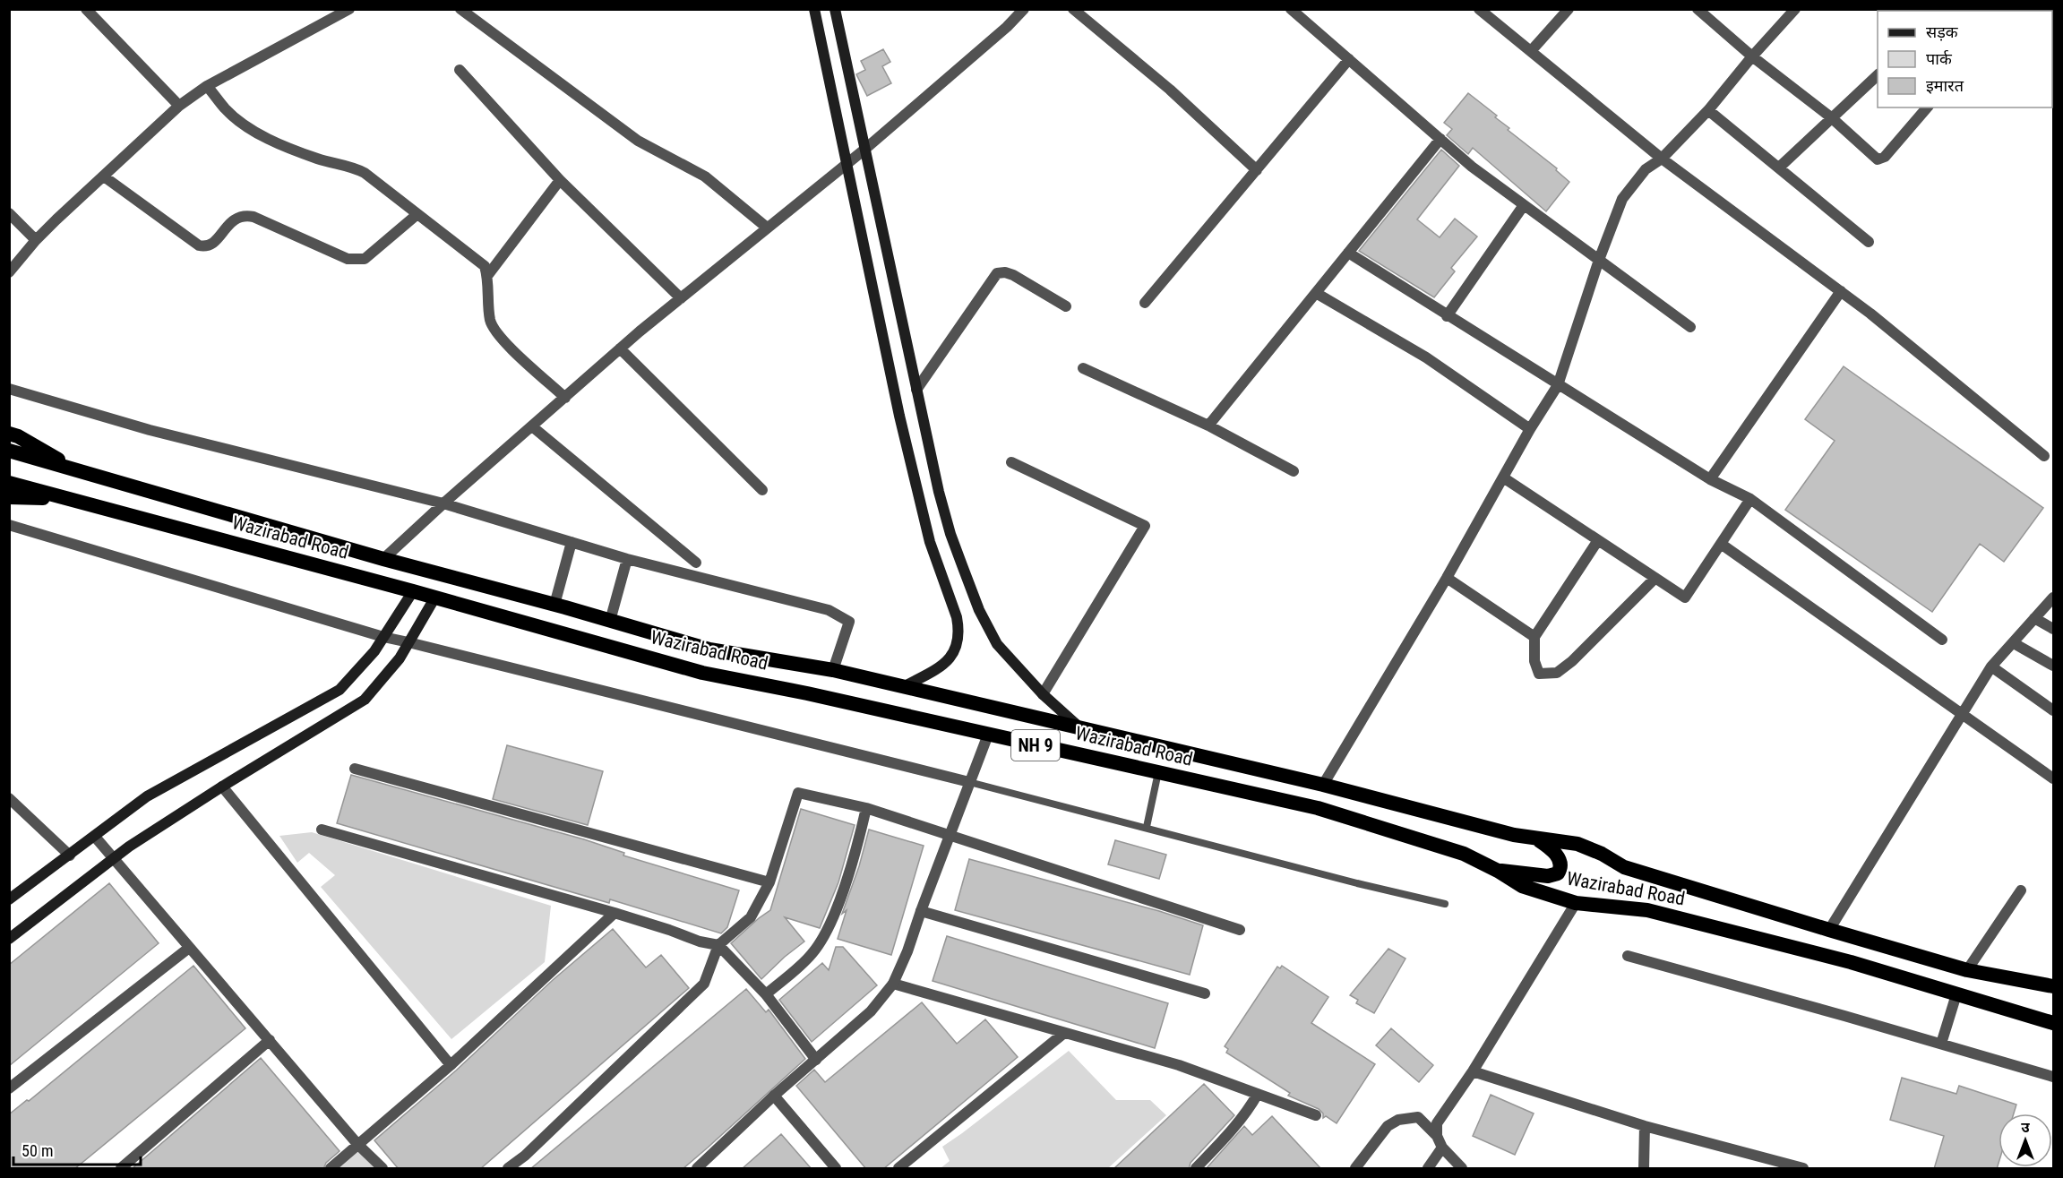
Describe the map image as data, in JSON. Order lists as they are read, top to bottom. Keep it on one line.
{"streets":{"highway":["Wazirabad Road","NH 9"]},"legend":["सड़क","पार्क","इमारत"],"scale_bar":"50 m","north":"top"}
